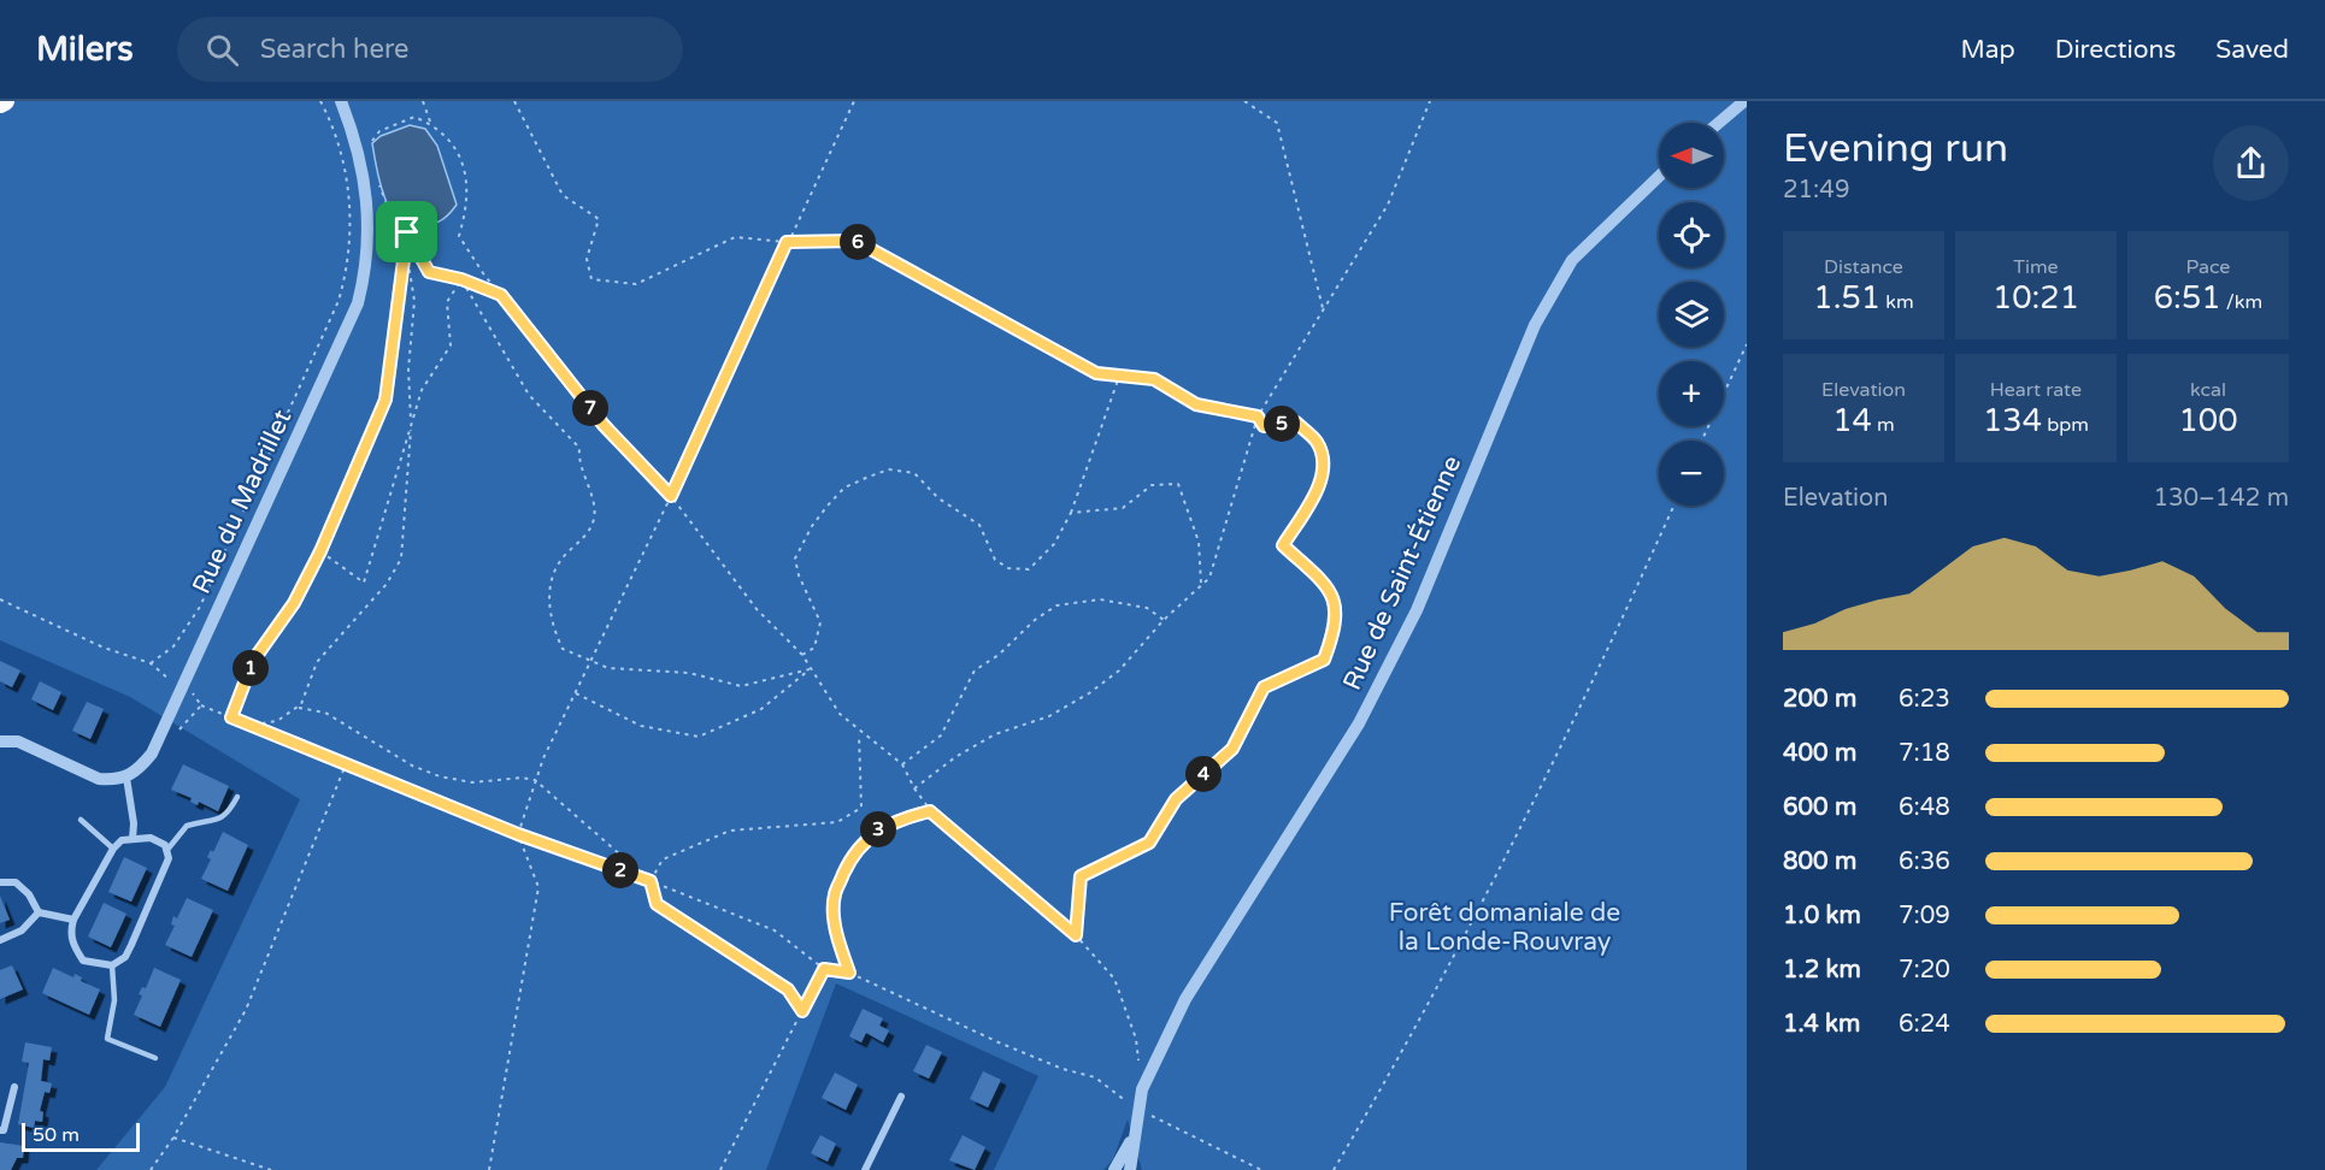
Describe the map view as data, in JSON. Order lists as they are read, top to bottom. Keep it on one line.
{"streets":{"street":["Rue du Madrillet","Rue de Saint-Étienne"]},"parks":["Forêt domaniale de la Londe-Rouvray"],"scale_bar":"50 m","north":"left","page":{"header":"Milers","search":"Search here","nav":["Map","Directions","Saved"],"heading":["Evening run","21:49"],"map_buttons":["+","−"],"pins":["6","7","5","1","4","3","2"],"stats":[["Distance","1.51 km"],["Time","10:21"],["Pace","6:51 /km"],["Elevation","14 m"],["Heart rate","134 bpm"],["kcal","100"]],"chart":["Elevation","130–142 m"],"list":[{"name":"200 m","note":"6:23"},{"name":"400 m","note":"7:18"},{"name":"600 m","note":"6:48"},{"name":"800 m","note":"6:36"},{"name":"1.0 km","note":"7:09"},{"name":"1.2 km","note":"7:20"},{"name":"1.4 km","note":"6:24"}],"scale":"50 m"}}
